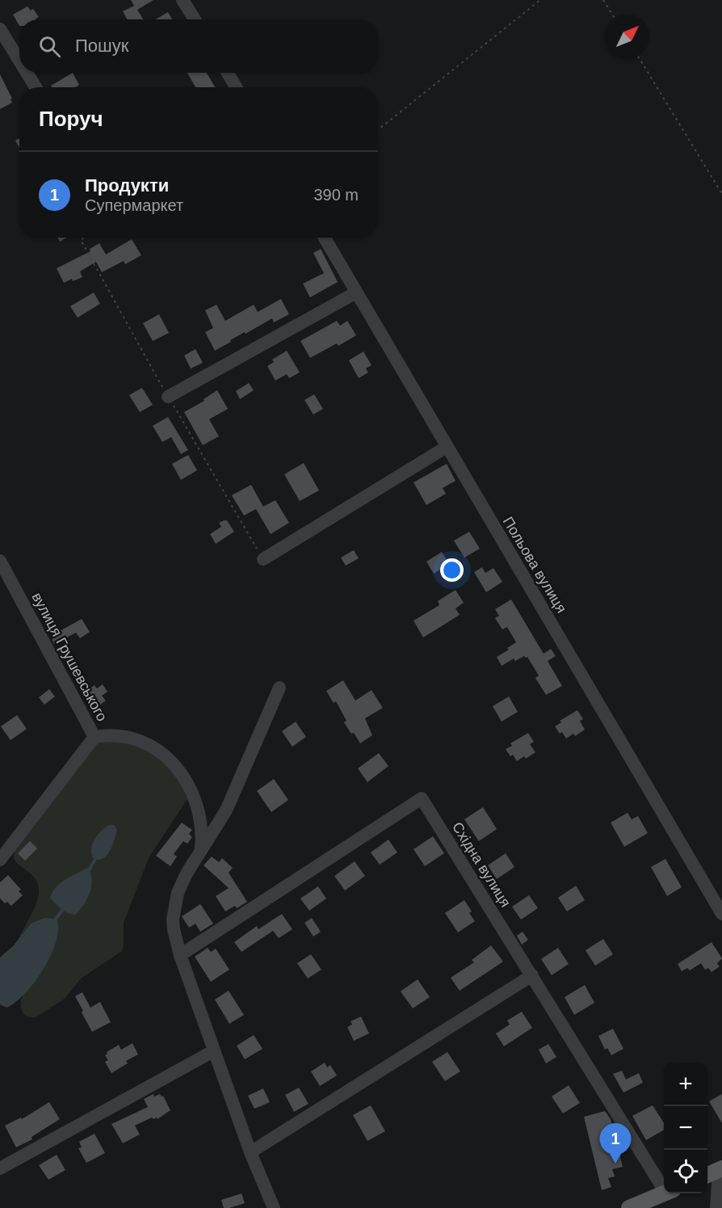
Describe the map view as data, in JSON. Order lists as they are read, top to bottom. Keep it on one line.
{"streets":{"street":["Польова вулиця","вулиця Грушевського","Східна вулиця"]},"north":"top right","page":{"search":"Пошук","heading":"Поруч","list":[{"mark":"1","name":"Продукти","note":"Супермаркет","value":"390 m"}],"map_buttons":["+","−"],"pins":"1"}}
